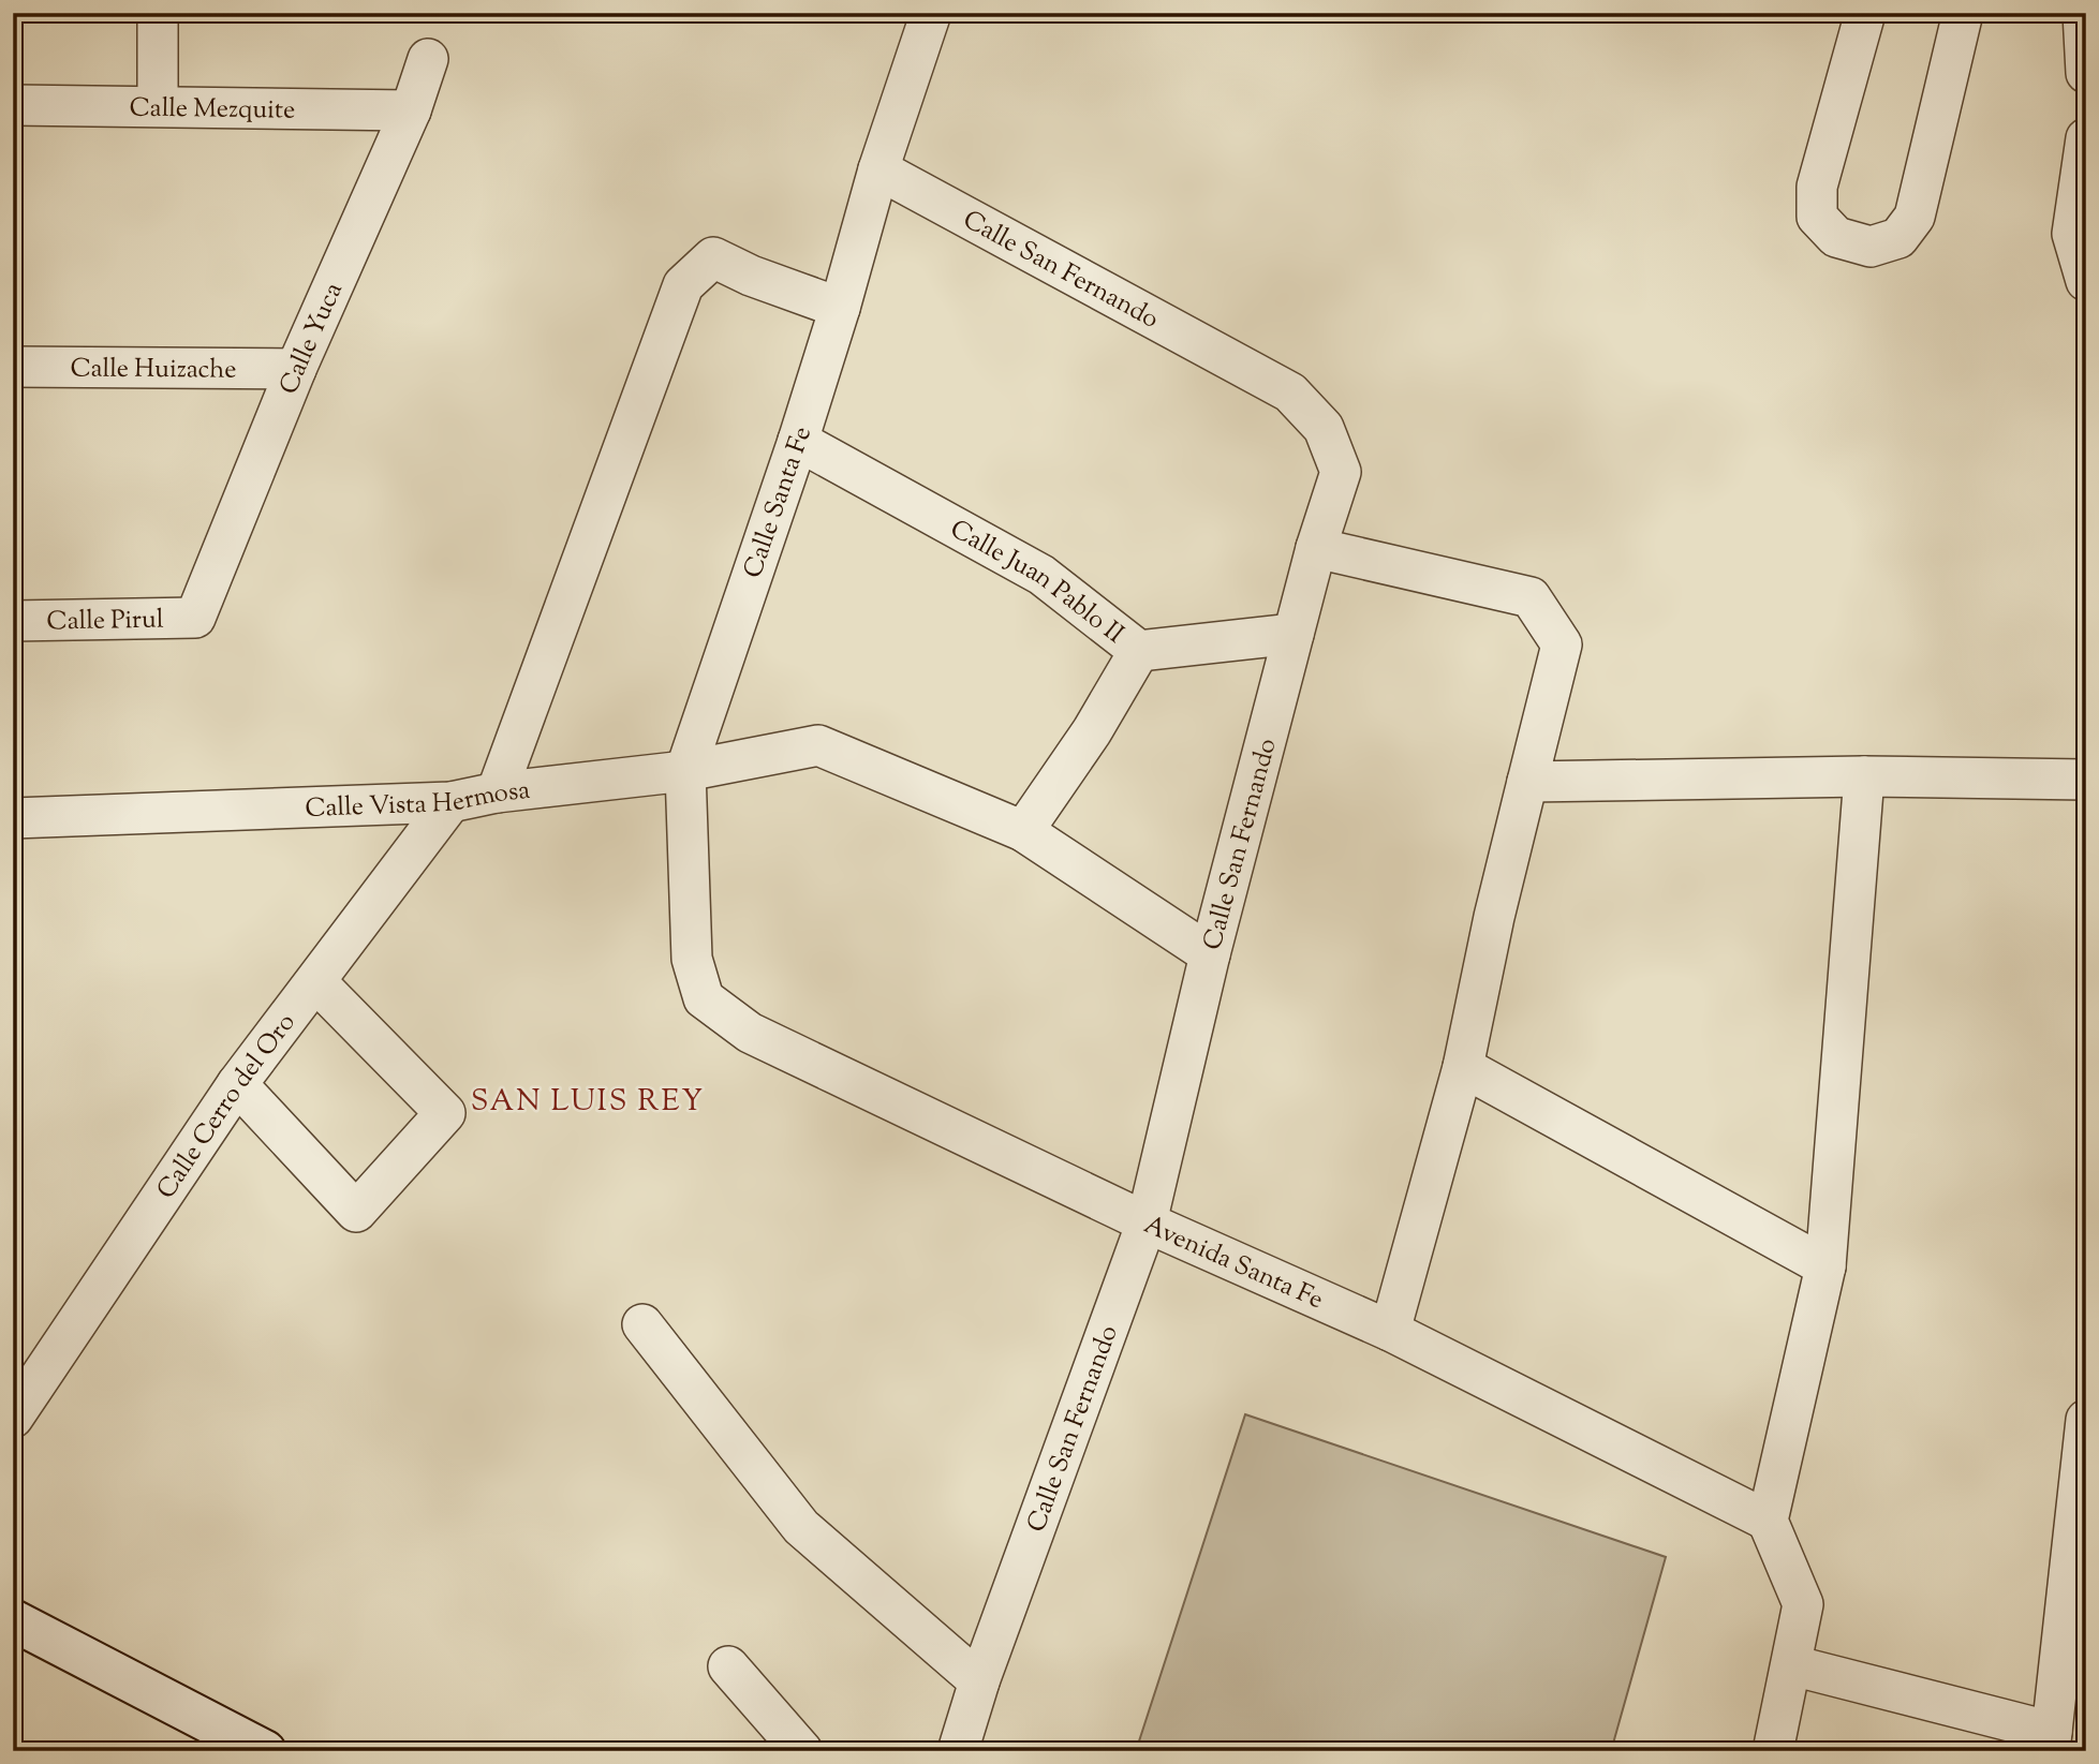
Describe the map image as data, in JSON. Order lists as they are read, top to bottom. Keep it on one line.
{"streets":{"street":["Calle Mezquite","Calle San Fernando","Calle Yuca","Calle Huizache","Calle Santa Fe","Calle Juan Pablo II","Calle Pirul","Calle Vista Hermosa","Calle Cerro del Oro","Avenida Santa Fe"]},"crossings":[["Calle Mezquite","Calle Yuca"],["Calle San Fernando","Calle Santa Fe"],["Calle San Fernando","Calle Juan Pablo II"],["Calle San Fernando","Avenida Santa Fe"],["Calle Yuca","Calle Huizache"],["Calle Yuca","Calle Pirul"],["Calle Santa Fe","Calle Juan Pablo II"],["Calle Santa Fe","Calle Vista Hermosa"],["Calle Santa Fe","Avenida Santa Fe"],["Calle Vista Hermosa","Calle Cerro del Oro"]],"districts":["SAN LUIS REY"]}
